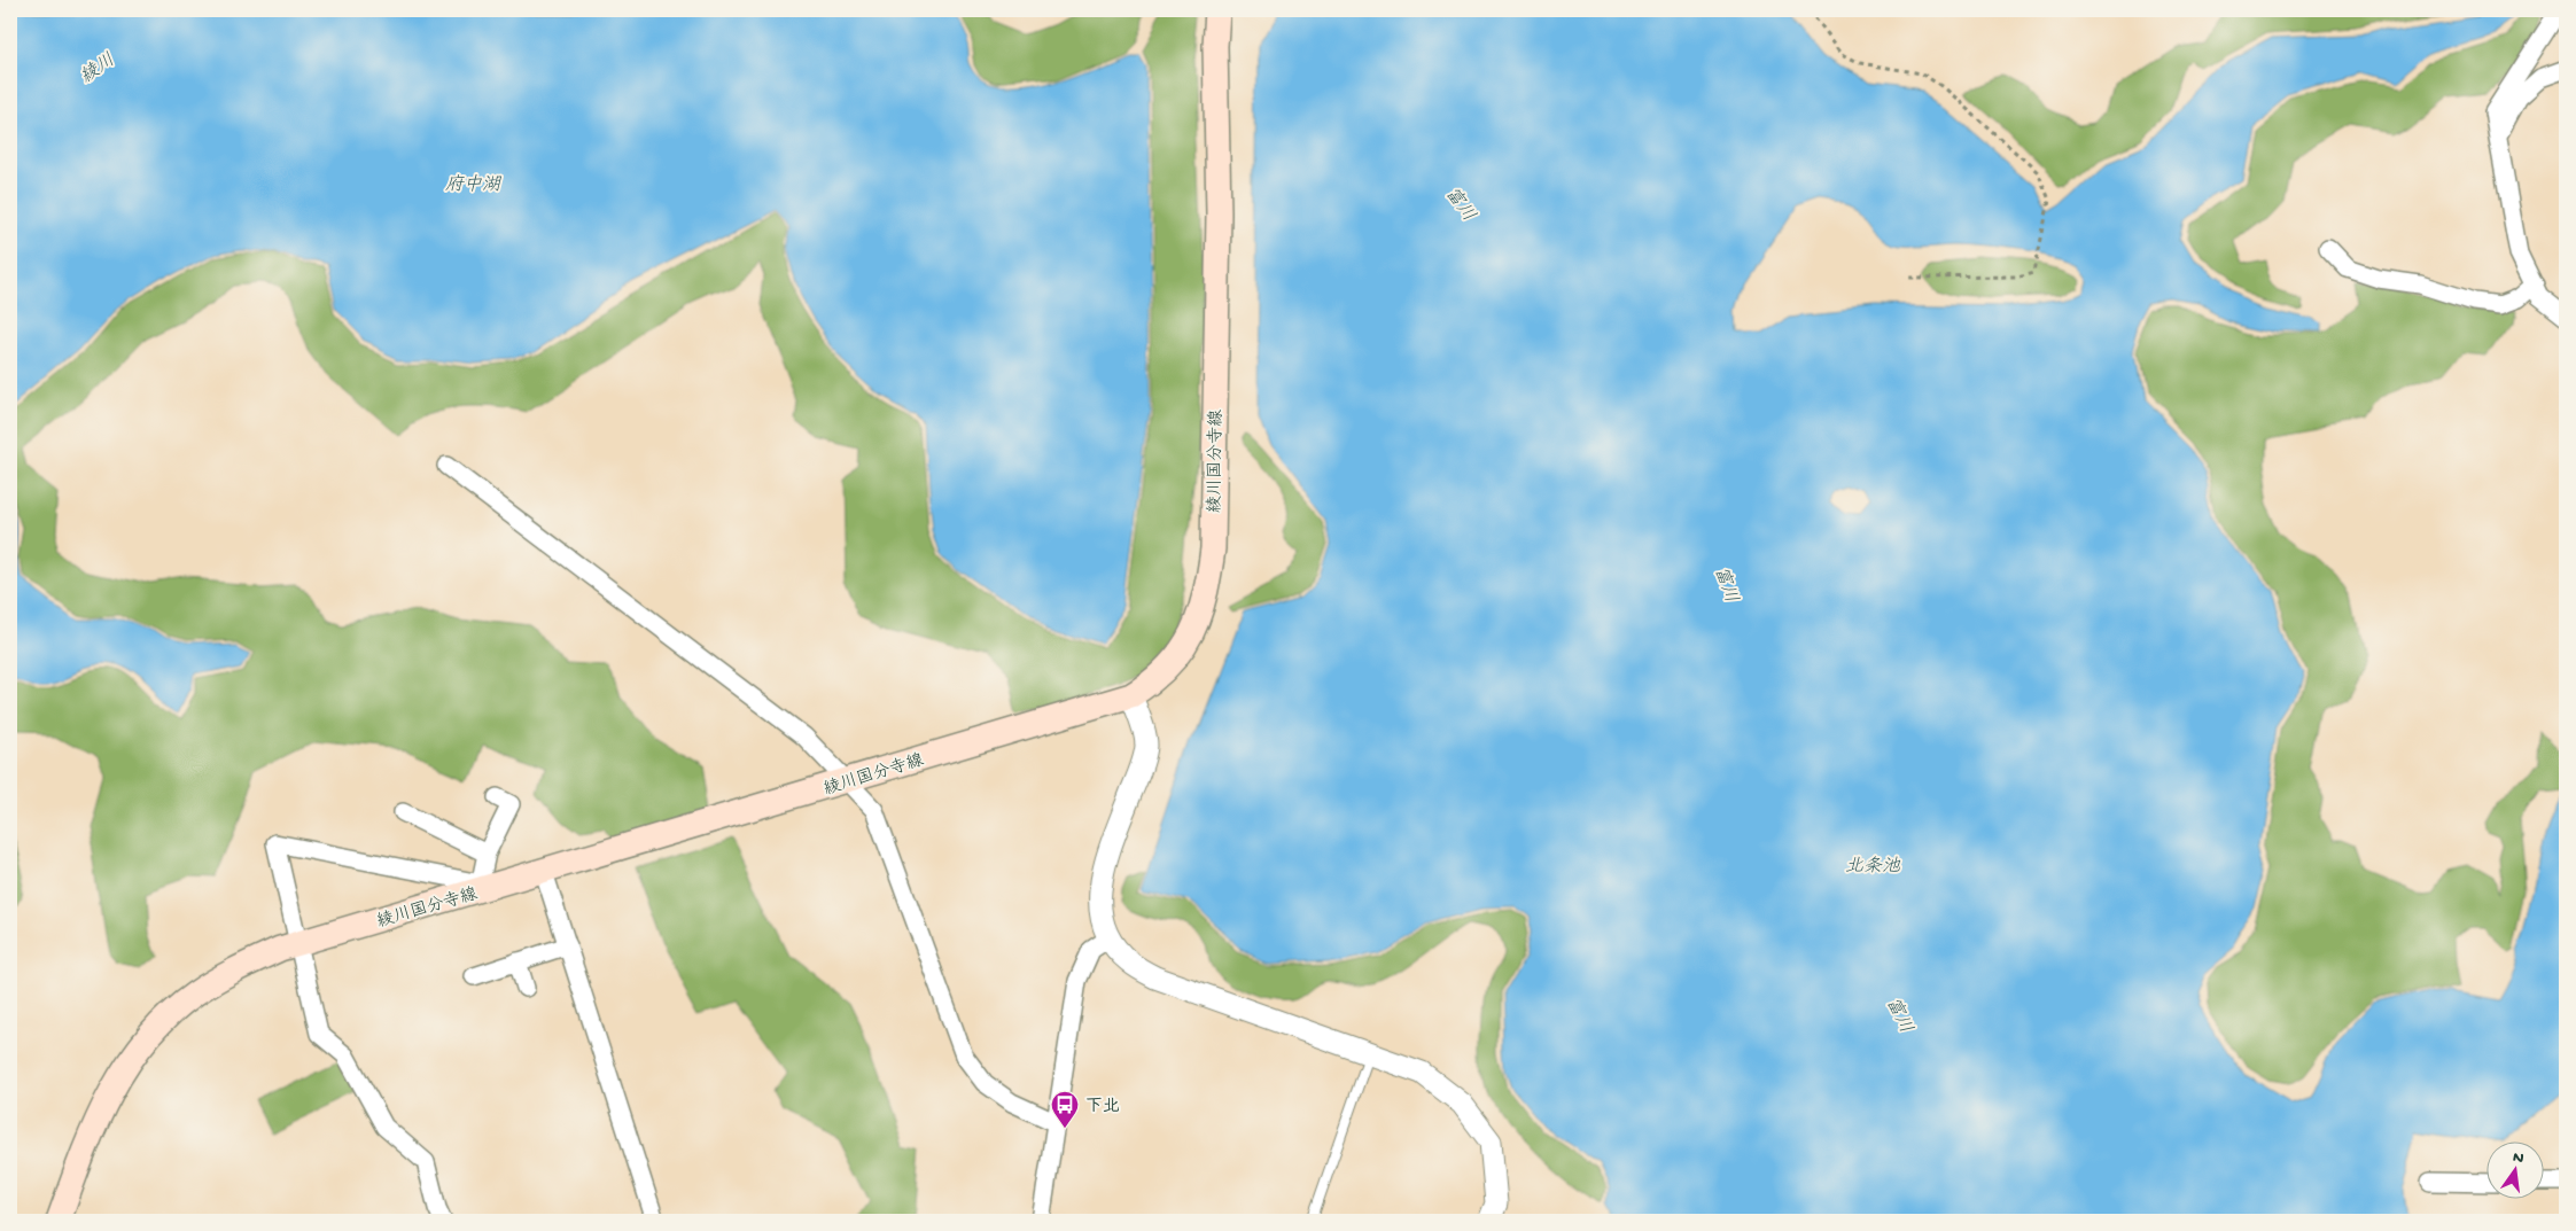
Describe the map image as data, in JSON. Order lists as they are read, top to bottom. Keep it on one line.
{"streets":{"main road":["綾川国分寺線"]},"water":["綾川","府中湖","富川","北条池"],"places":{"bus stop":["下北"]},"north":"top"}
